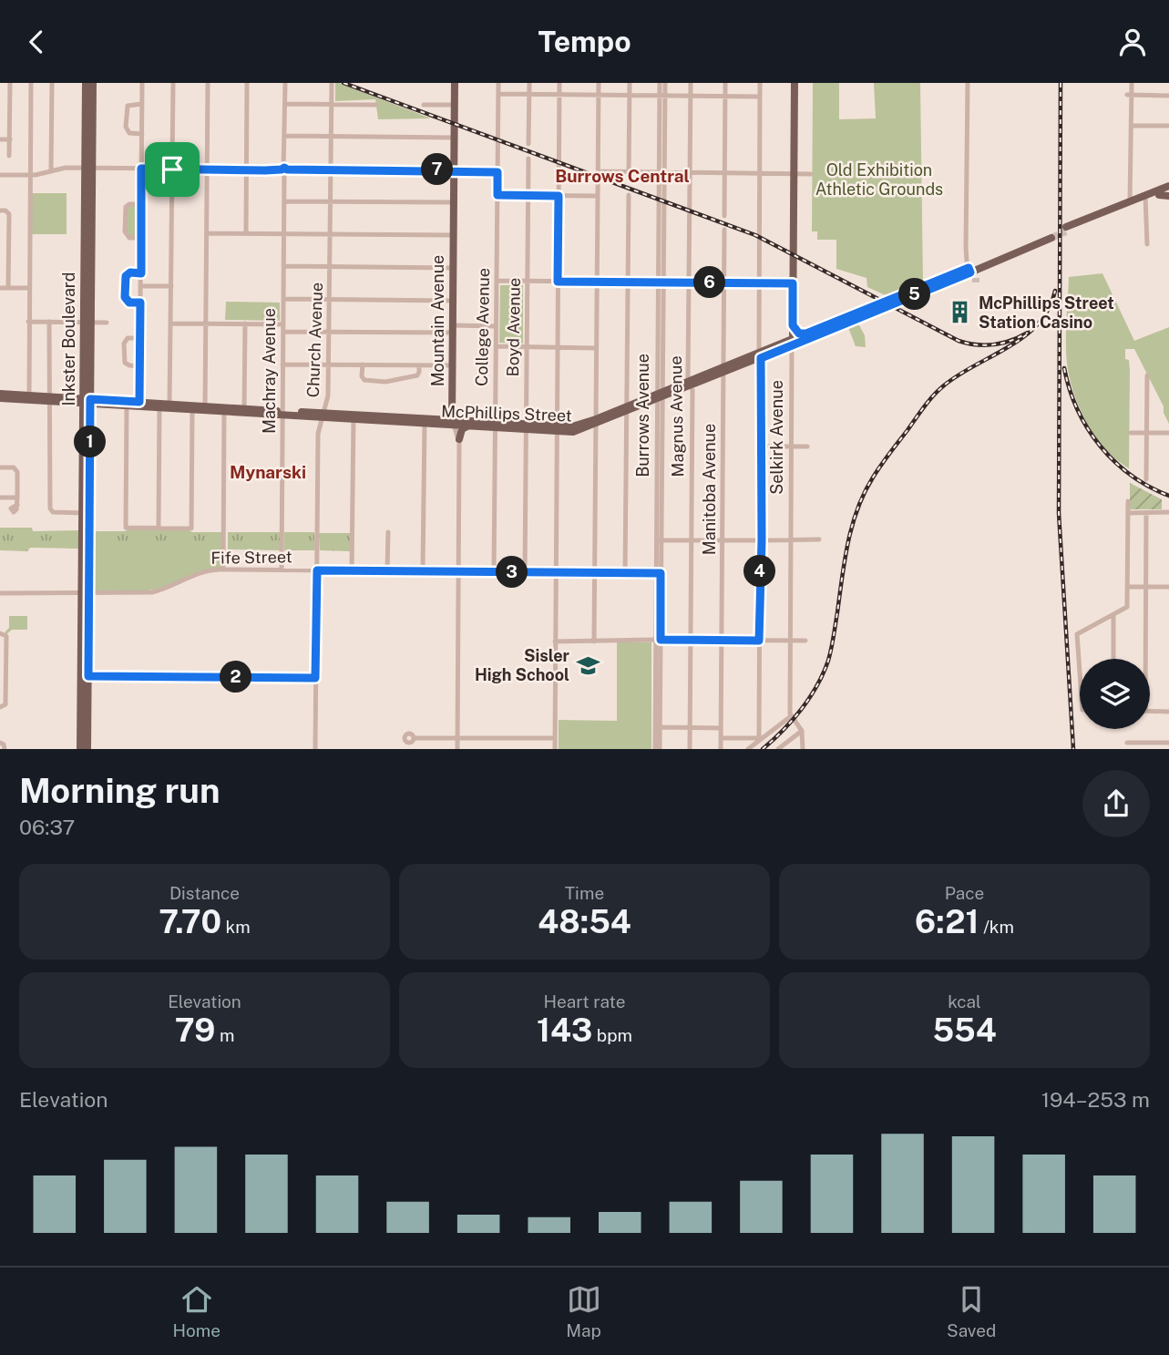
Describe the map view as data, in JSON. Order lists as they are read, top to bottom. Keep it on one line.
{"streets":{"main road":["Mountain Avenue","Inkster Boulevard","McPhillips Street","Selkirk Avenue"],"street":["College Avenue","Boyd Avenue","Church Avenue","Machray Avenue","Burrows Avenue","Magnus Avenue","Manitoba Avenue","Fife Street"]},"crossings":[["Mountain Avenue","McPhillips Street"],["Mountain Avenue","Fife Street"],["College Avenue","McPhillips Street"],["College Avenue","Fife Street"],["Boyd Avenue","McPhillips Street"],["Boyd Avenue","Fife Street"],["Inkster Boulevard","McPhillips Street"],["Inkster Boulevard","Fife Street"],["Church Avenue","McPhillips Street"],["Church Avenue","Fife Street"],["Machray Avenue","McPhillips Street"],["Machray Avenue","Fife Street"],["McPhillips Street","Burrows Avenue"],["McPhillips Street","Magnus Avenue"],["McPhillips Street","Selkirk Avenue"],["McPhillips Street","Manitoba Avenue"],["Burrows Avenue","Fife Street"]],"districts":["Burrows Central","Mynarski"],"parks":["Old Exhibition Athletic Grounds"],"places":{"building":["McPhillips Street Station Casino"],"school or university":["Sisler High School"]},"page":{"header":"Tempo","pins":["7","6","5","1","4","3","2"],"heading":["Morning run","06:37"],"stats":[["Distance","7.70 km"],["Time","48:54"],["Pace","6:21 /km"],["Elevation","79 m"],["Heart rate","143 bpm"],["kcal","554"]],"chart":["Elevation","194–253 m"],"tabs":["Home","Map","Saved"]}}
